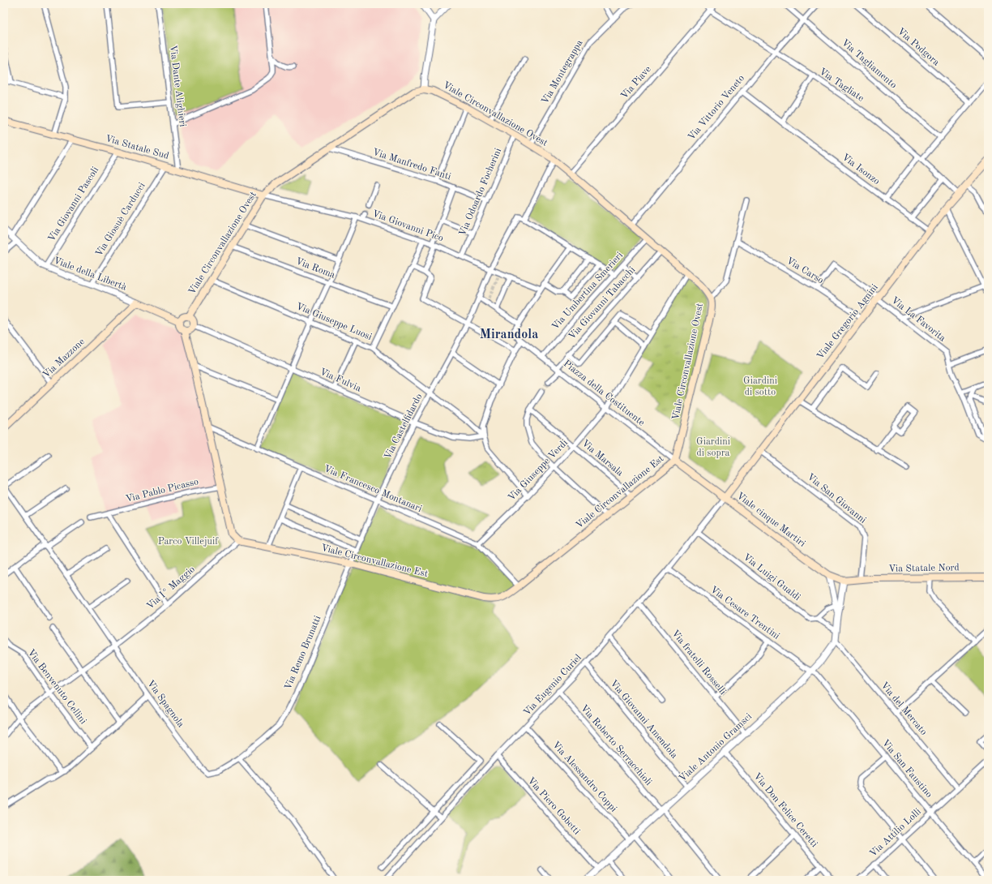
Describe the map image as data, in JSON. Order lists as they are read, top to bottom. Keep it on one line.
{"streets":{"main road":["Viale Circonvallazione Ovest","Via Statale Sud","Viale della Libertà","Viale Gregorio Agnini","Via Mazzone","Viale Circonvallazione Est","Viale cinque Martiri","Via Statale Nord"],"street":["Via Podgora","Via Tagliamento","Via Montegrappa","Via Piave","Via Tagliate","Via Dante Alighieri","Via Vittorio Veneto","Via Manfredo Fanti","Via Isonzo","Via Odoardo Focherini","Via Giovanni Pascoli","Via Giosuè Carducci","Via Giovanni Pico","Via Roma","Via Carso","Via Umbertina Smerieri","Via Giovanni Tabacchi","Via La Favorita","Via Giuseppe Luosi","Via Fulvia","Piazza della Costituente","Via Castelfidardo","Via Marsala","Via Giuseppe Verdi","Via Francesco Montanari","Via Pablo Picasso","Via San Giovanni","Via Luigi Gualdi","Via I° Maggio","Via Cesare Trentini","Via Remo Brunatti","Via fratelli Rosselli","Via Eugenio Curiel","Via Benvenuto Cellini","Via Spagnola","Via del Mercato","Via Giovanni Amendola","Via Roberto Serracchioli","Viale Antonio Gramsci","Via San Faustino","Via Alessandro Coppi","Via Piero Gobetti","Via Don Felice Ceretti","Via Attilio Lolli"]},"crossings":[["Via Tagliamento","Via Vittorio Veneto"],["Via Montegrappa","Viale Circonvallazione Ovest"],["Via Piave","Via Tagliate"],["Via Piave","Viale Circonvallazione Ovest"],["Via Tagliate","Via Vittorio Veneto"],["Via Tagliate","Viale Gregorio Agnini"],["Via Dante Alighieri","Via Statale Sud"],["Via Vittorio Veneto","Viale Circonvallazione Ovest"],["Via Vittorio Veneto","Via Isonzo"],["Viale Circonvallazione Ovest","Via Statale Sud"],["Viale Circonvallazione Ovest","Via Manfredo Fanti"],["Viale Circonvallazione Ovest","Via Odoardo Focherini"],["Viale Circonvallazione Ovest","Via Giovanni Pico"],["Viale Circonvallazione Ovest","Via Roma"],["Viale Circonvallazione Ovest","Viale della Libertà"],["Viale Circonvallazione Ovest","Via Umbertina Smerieri"],["Viale Circonvallazione Ovest","Via Giovanni Tabacchi"],["Viale Circonvallazione Ovest","Via Giuseppe Luosi"],["Viale Circonvallazione Ovest","Via Fulvia"],["Viale Circonvallazione Ovest","Piazza della Costituente"],["Viale Circonvallazione Ovest","Via Giuseppe Verdi"],["Viale Circonvallazione Ovest","Viale Circonvallazione Est"],["Viale Circonvallazione Ovest","Viale cinque Martiri"],["Via Statale Sud","Via Giovanni Pascoli"],["Via Statale Sud","Via Giosuè Carducci"],["Via Statale Sud","Via Giovanni Pico"],["Via Manfredo Fanti","Via Odoardo Focherini"],["Via Isonzo","Viale Gregorio Agnini"],["Via Odoardo Focherini","Via Giovanni Pico"],["Via Giovanni Pascoli","Viale della Libertà"],["Via Giosuè Carducci","Viale della Libertà"],["Via Giovanni Pico","Via Castelfidardo"],["Via Carso","Via La Favorita"],["Via Carso","Viale Gregorio Agnini"],["Viale della Libertà","Via Mazzone"],["Viale della Libertà","Via Fulvia"],["Via Umbertina Smerieri","Piazza della Costituente"],["Via Giovanni Tabacchi","Piazza della Costituente"],["Via La Favorita","Viale Gregorio Agnini"],["Via Giuseppe Luosi","Via Fulvia"],["Via Giuseppe Luosi","Via Castelfidardo"],["Viale Gregorio Agnini","Via San Giovanni"],["Viale Gregorio Agnini","Viale cinque Martiri"],["Viale Gregorio Agnini","Via Eugenio Curiel"],["Via Fulvia","Via Castelfidardo"],["Piazza della Costituente","Via Giuseppe Verdi"],["Piazza della Costituente","Viale Circonvallazione Est"],["Piazza della Costituente","Viale cinque Martiri"],["Via Castelfidardo","Via Francesco Montanari"],["Via Castelfidardo","Via Remo Brunatti"],["Via Marsala","Via Giuseppe Verdi"],["Via Marsala","Viale Circonvallazione Est"],["Via Giuseppe Verdi","Via Francesco Montanari"],["Via Francesco Montanari","Viale Circonvallazione Est"],["Viale Circonvallazione Est","Viale cinque Martiri"],["Viale Circonvallazione Est","Via I° Maggio"],["Viale Circonvallazione Est","Via Remo Brunatti"],["Via San Giovanni","Viale cinque Martiri"],["Via San Giovanni","Via Statale Nord"],["Viale cinque Martiri","Via Statale Nord"],["Viale cinque Martiri","Via Eugenio Curiel"],["Via Luigi Gualdi","Via Eugenio Curiel"],["Via I° Maggio","Via Benvenuto Cellini"],["Via I° Maggio","Via Spagnola"],["Via Cesare Trentini","Via Eugenio Curiel"],["Via Cesare Trentini","Viale Antonio Gramsci"],["Via Cesare Trentini","Via San Faustino"],["Via Remo Brunatti","Via Spagnola"],["Via fratelli Rosselli","Via Eugenio Curiel"],["Via fratelli Rosselli","Viale Antonio Gramsci"],["Via Eugenio Curiel","Via Giovanni Amendola"],["Via Eugenio Curiel","Via Roberto Serracchioli"],["Via Eugenio Curiel","Via Alessandro Coppi"],["Via Eugenio Curiel","Via Piero Gobetti"],["Via del Mercato","Viale Antonio Gramsci"],["Via del Mercato","Via Attilio Lolli"],["Via Giovanni Amendola","Viale Antonio Gramsci"],["Via Roberto Serracchioli","Viale Antonio Gramsci"],["Viale Antonio Gramsci","Via San Faustino"],["Viale Antonio Gramsci","Via Alessandro Coppi"],["Viale Antonio Gramsci","Via Piero Gobetti"],["Viale Antonio Gramsci","Via Don Felice Ceretti"],["Via San Faustino","Via Attilio Lolli"]],"districts":["Mirandola"],"parks":["Giardini di sotto","Giardini di sopra","Parco Villejuif"]}
